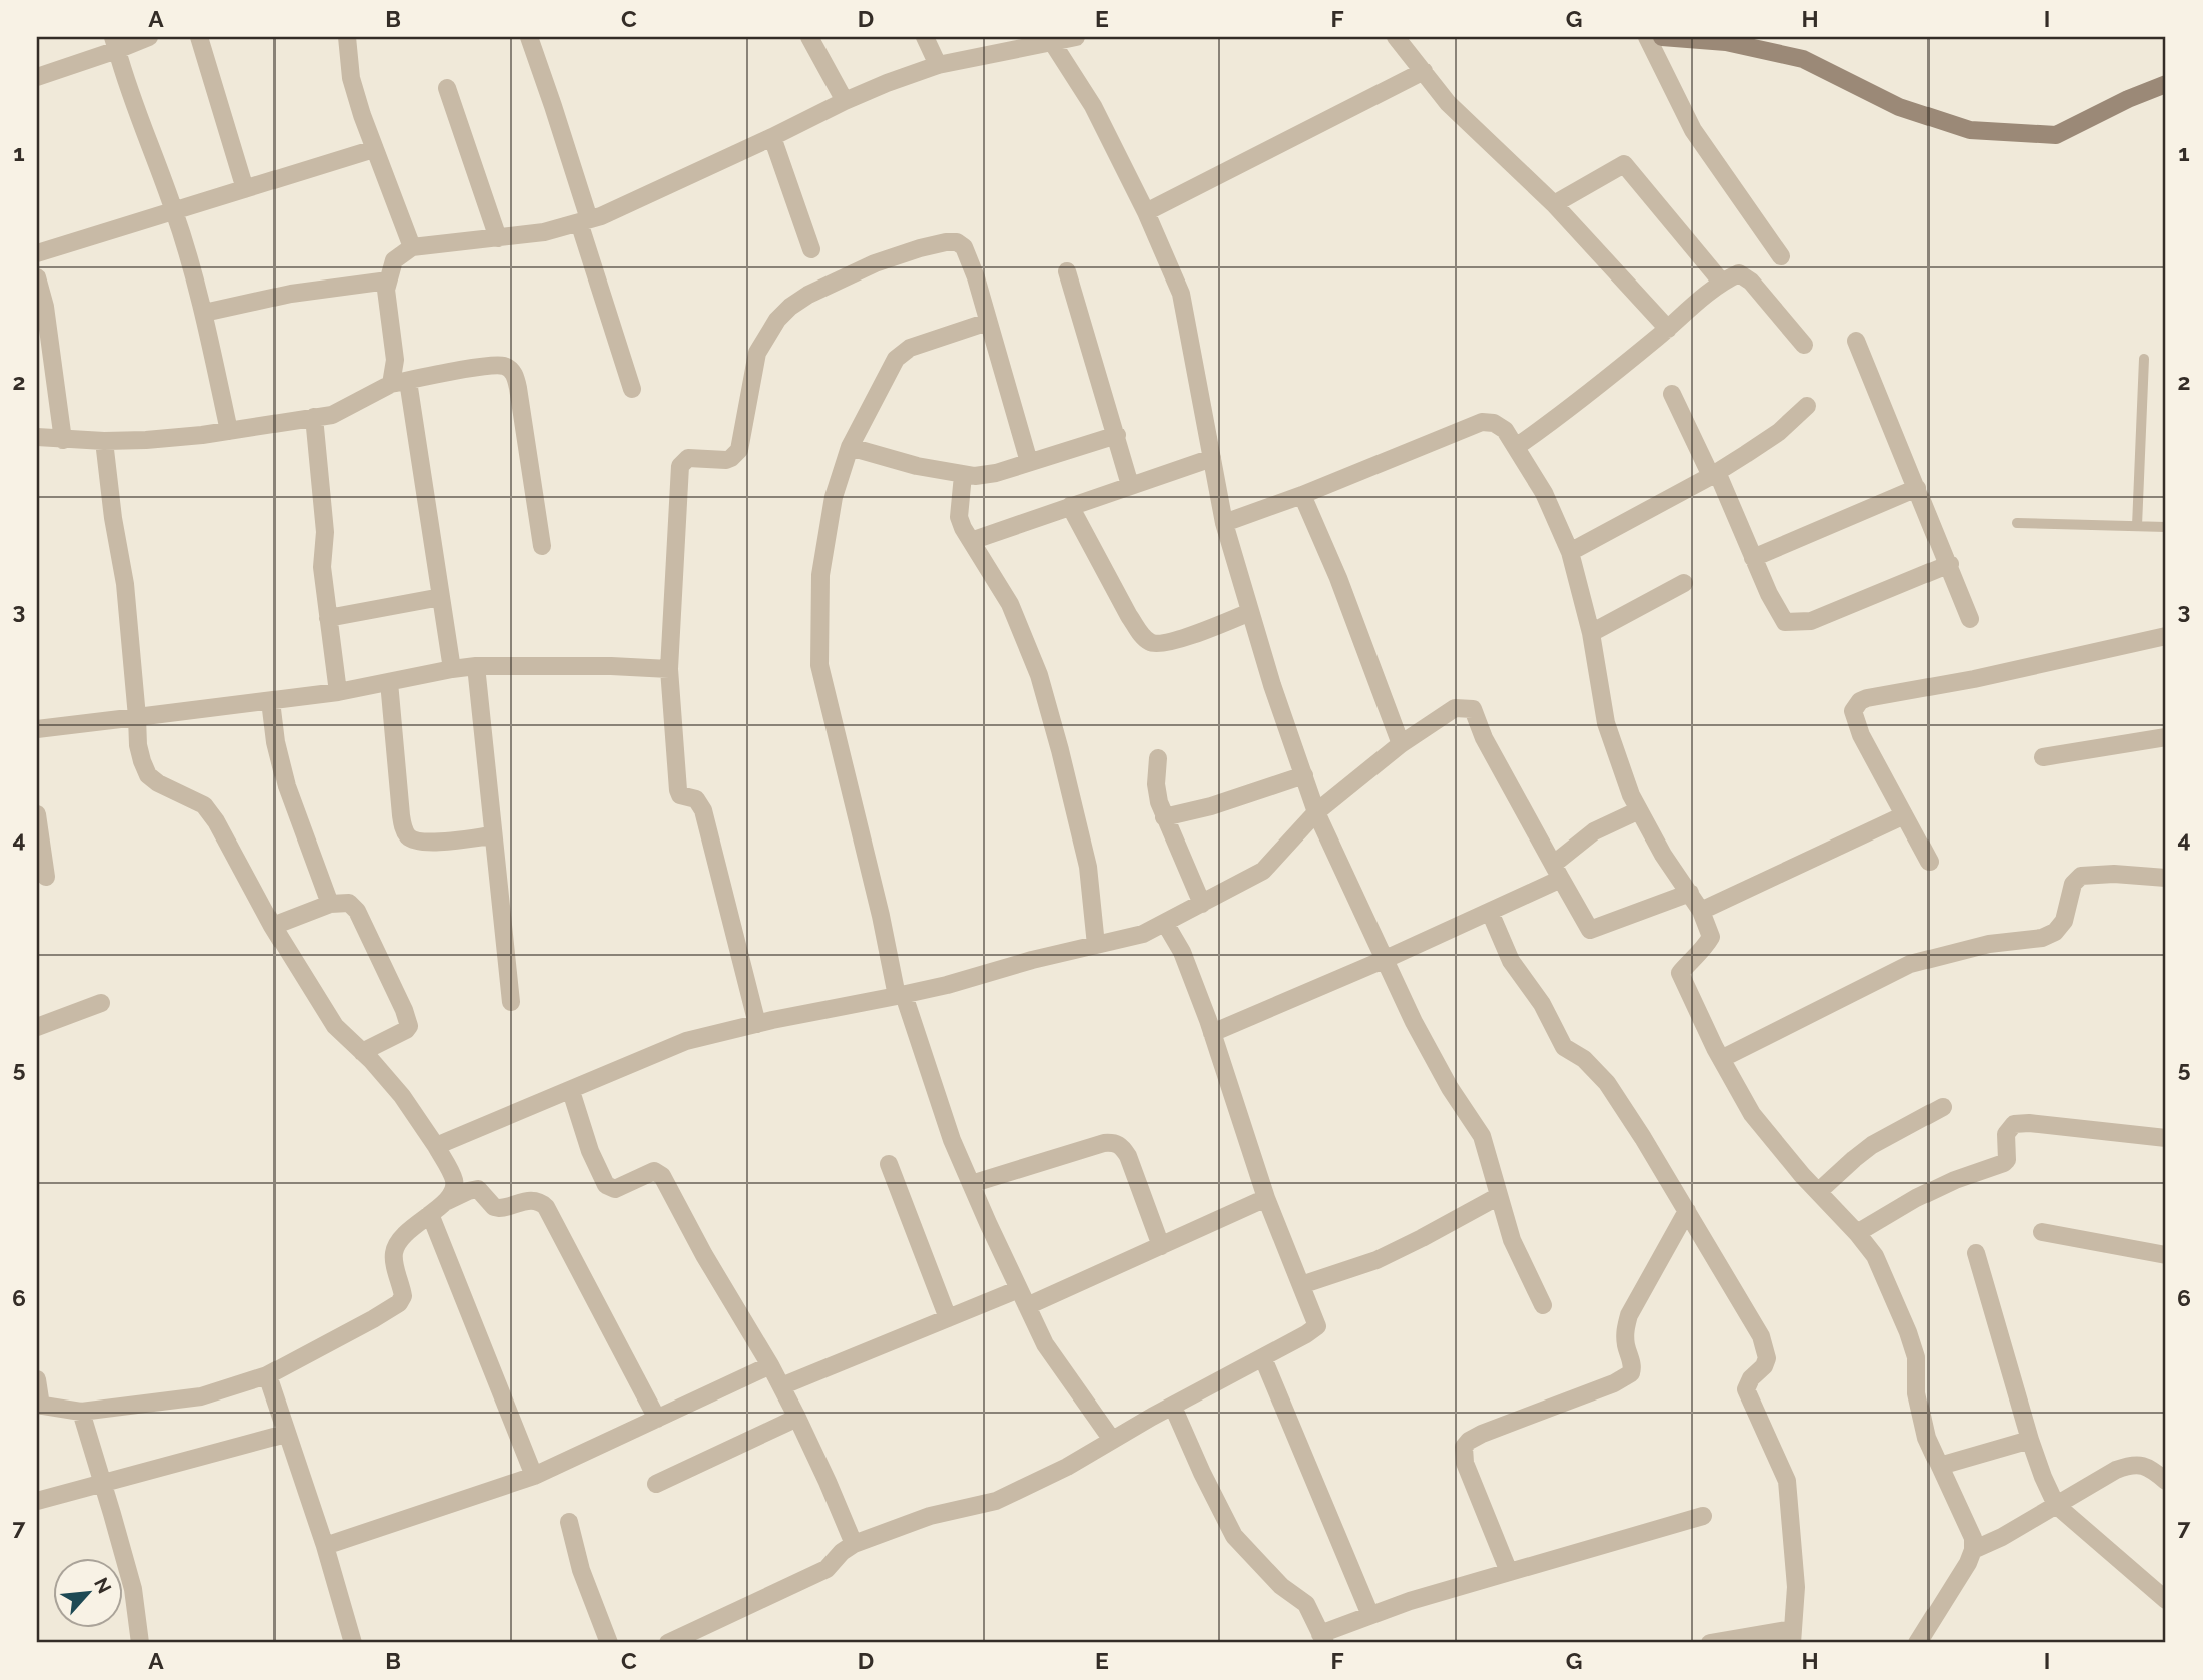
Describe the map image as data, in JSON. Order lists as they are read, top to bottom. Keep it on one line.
{"north":"top right","grid":{"columns":["A","B","C","D","E","F","G","H","I"],"rows":["1","2","3","4","5","6","7"]}}
